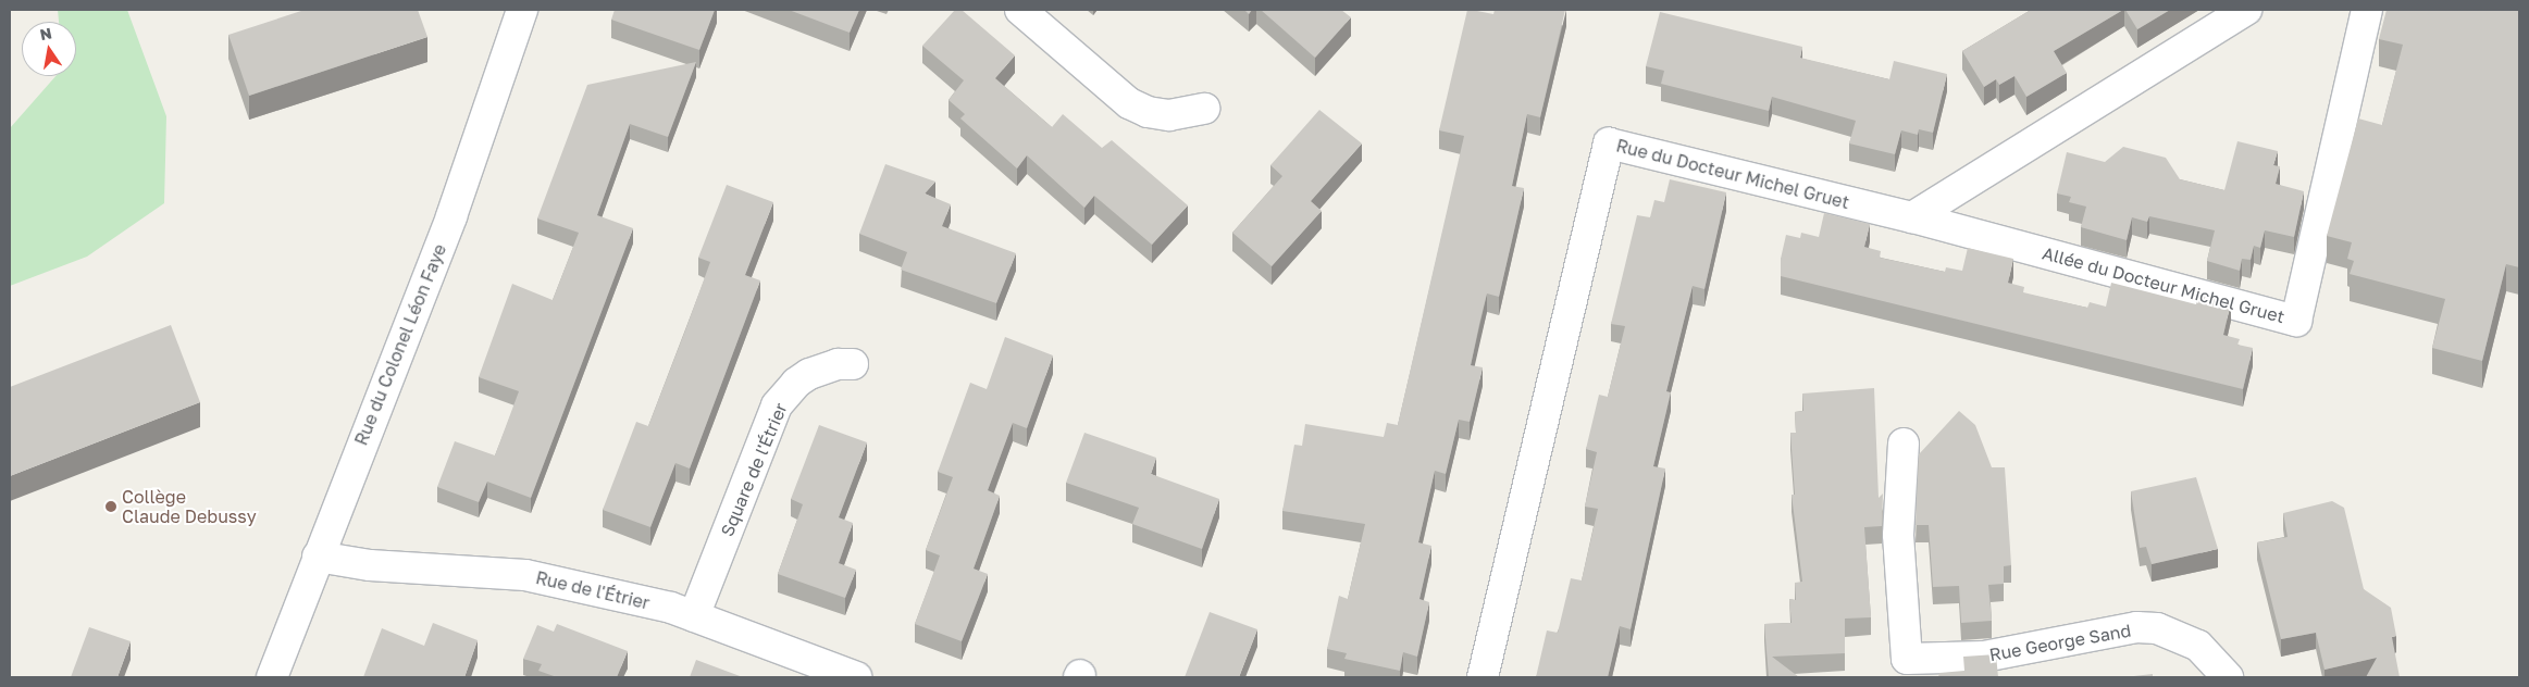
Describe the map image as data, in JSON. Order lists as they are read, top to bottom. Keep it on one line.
{"streets":{"street":["Rue du Docteur Michel Gruet","Allée du Docteur Michel Gruet","Rue du Colonel Léon Faye","Square de l'Étrier","Rue de l'Étrier","Rue George Sand"]},"crossings":[["Rue du Docteur Michel Gruet","Allée du Docteur Michel Gruet"],["Rue du Colonel Léon Faye","Rue de l'Étrier"],["Square de l'Étrier","Rue de l'Étrier"]],"places":["Collège Claude Debussy"],"north":"top"}
